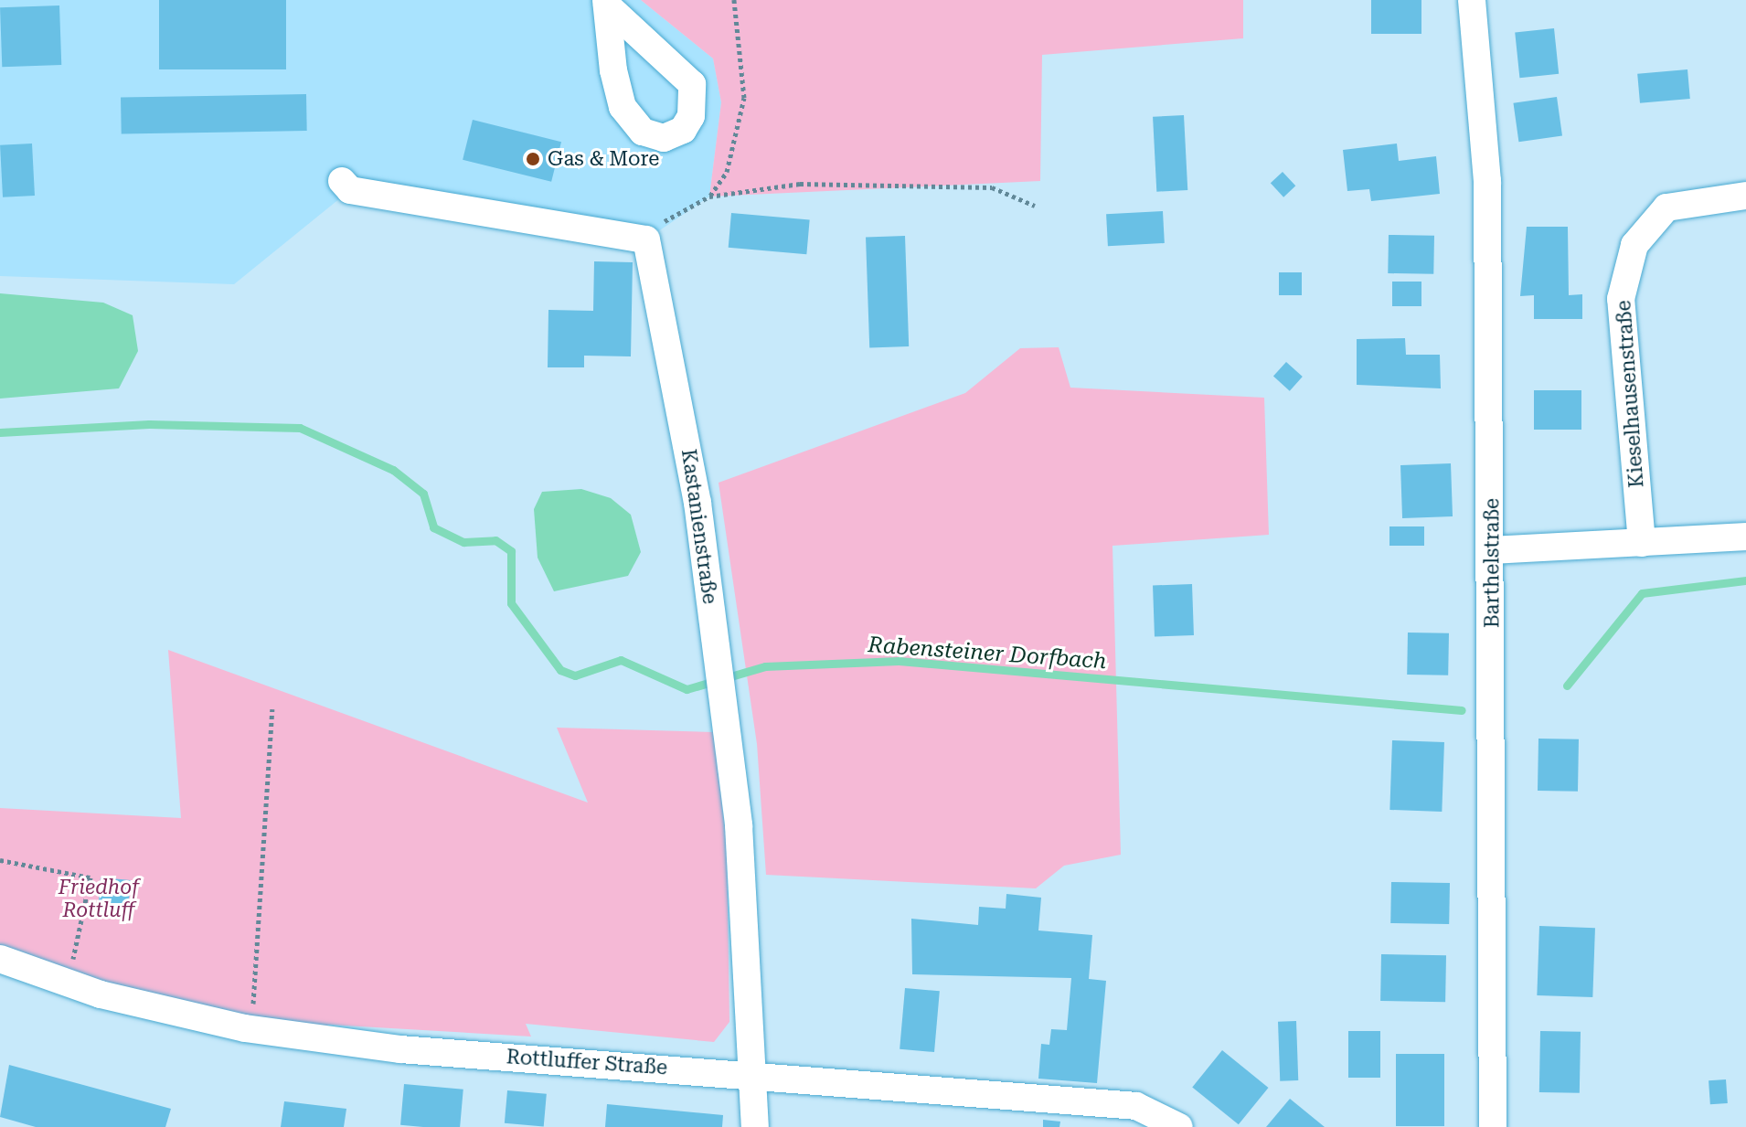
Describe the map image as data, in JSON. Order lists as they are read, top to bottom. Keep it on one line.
{"streets":{"street":["Kieselhausenstraße","Kastanienstraße","Barthelstraße","Rottluffer Straße"]},"crossings":[["Kastanienstraße","Rottluffer Straße"]],"water":["Rabensteiner Dorfbach"],"parks":["Friedhof Rottluff"],"places":["Gas & More"]}
